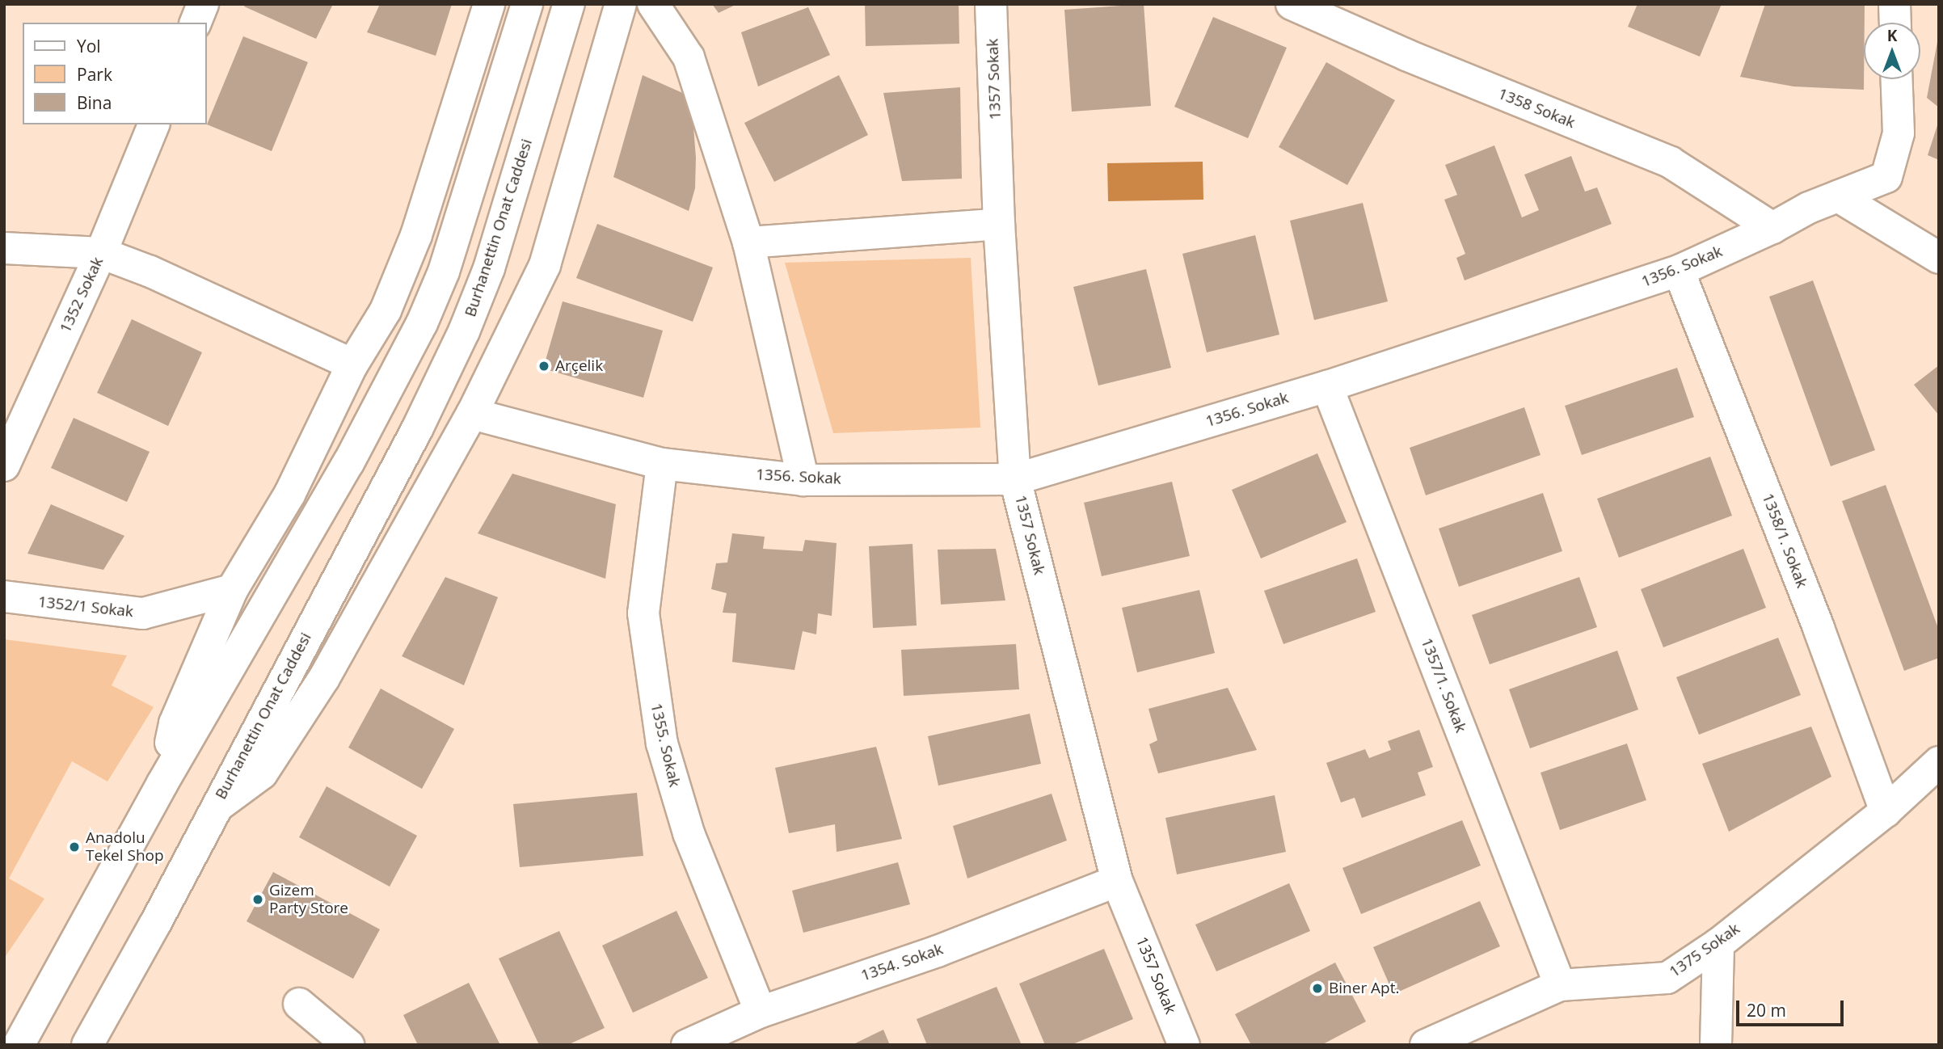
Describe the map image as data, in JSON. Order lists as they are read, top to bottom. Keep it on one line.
{"streets":{"street":["1357 Sokak","1358 Sokak","Burhanettin Onat Caddesi","1356. Sokak","1352 Sokak","1358/1. Sokak","1352/1 Sokak","1357/1. Sokak","1355. Sokak","1375 Sokak","1354. Sokak"]},"crossings":[["1357 Sokak","1356. Sokak"],["1357 Sokak","1354. Sokak"],["1358 Sokak","1356. Sokak"],["Burhanettin Onat Caddesi","1356. Sokak"],["1356. Sokak","1358/1. Sokak"],["1356. Sokak","1357/1. Sokak"],["1356. Sokak","1355. Sokak"],["1358/1. Sokak","1375 Sokak"],["1357/1. Sokak","1375 Sokak"],["1355. Sokak","1354. Sokak"]],"places":["Arçelik","Anadolu Tekel Shop","Gizem Party Store","Biner Apt."],"legend":["Yol","Park","Bina"],"scale_bar":"20 m","north":"top"}
